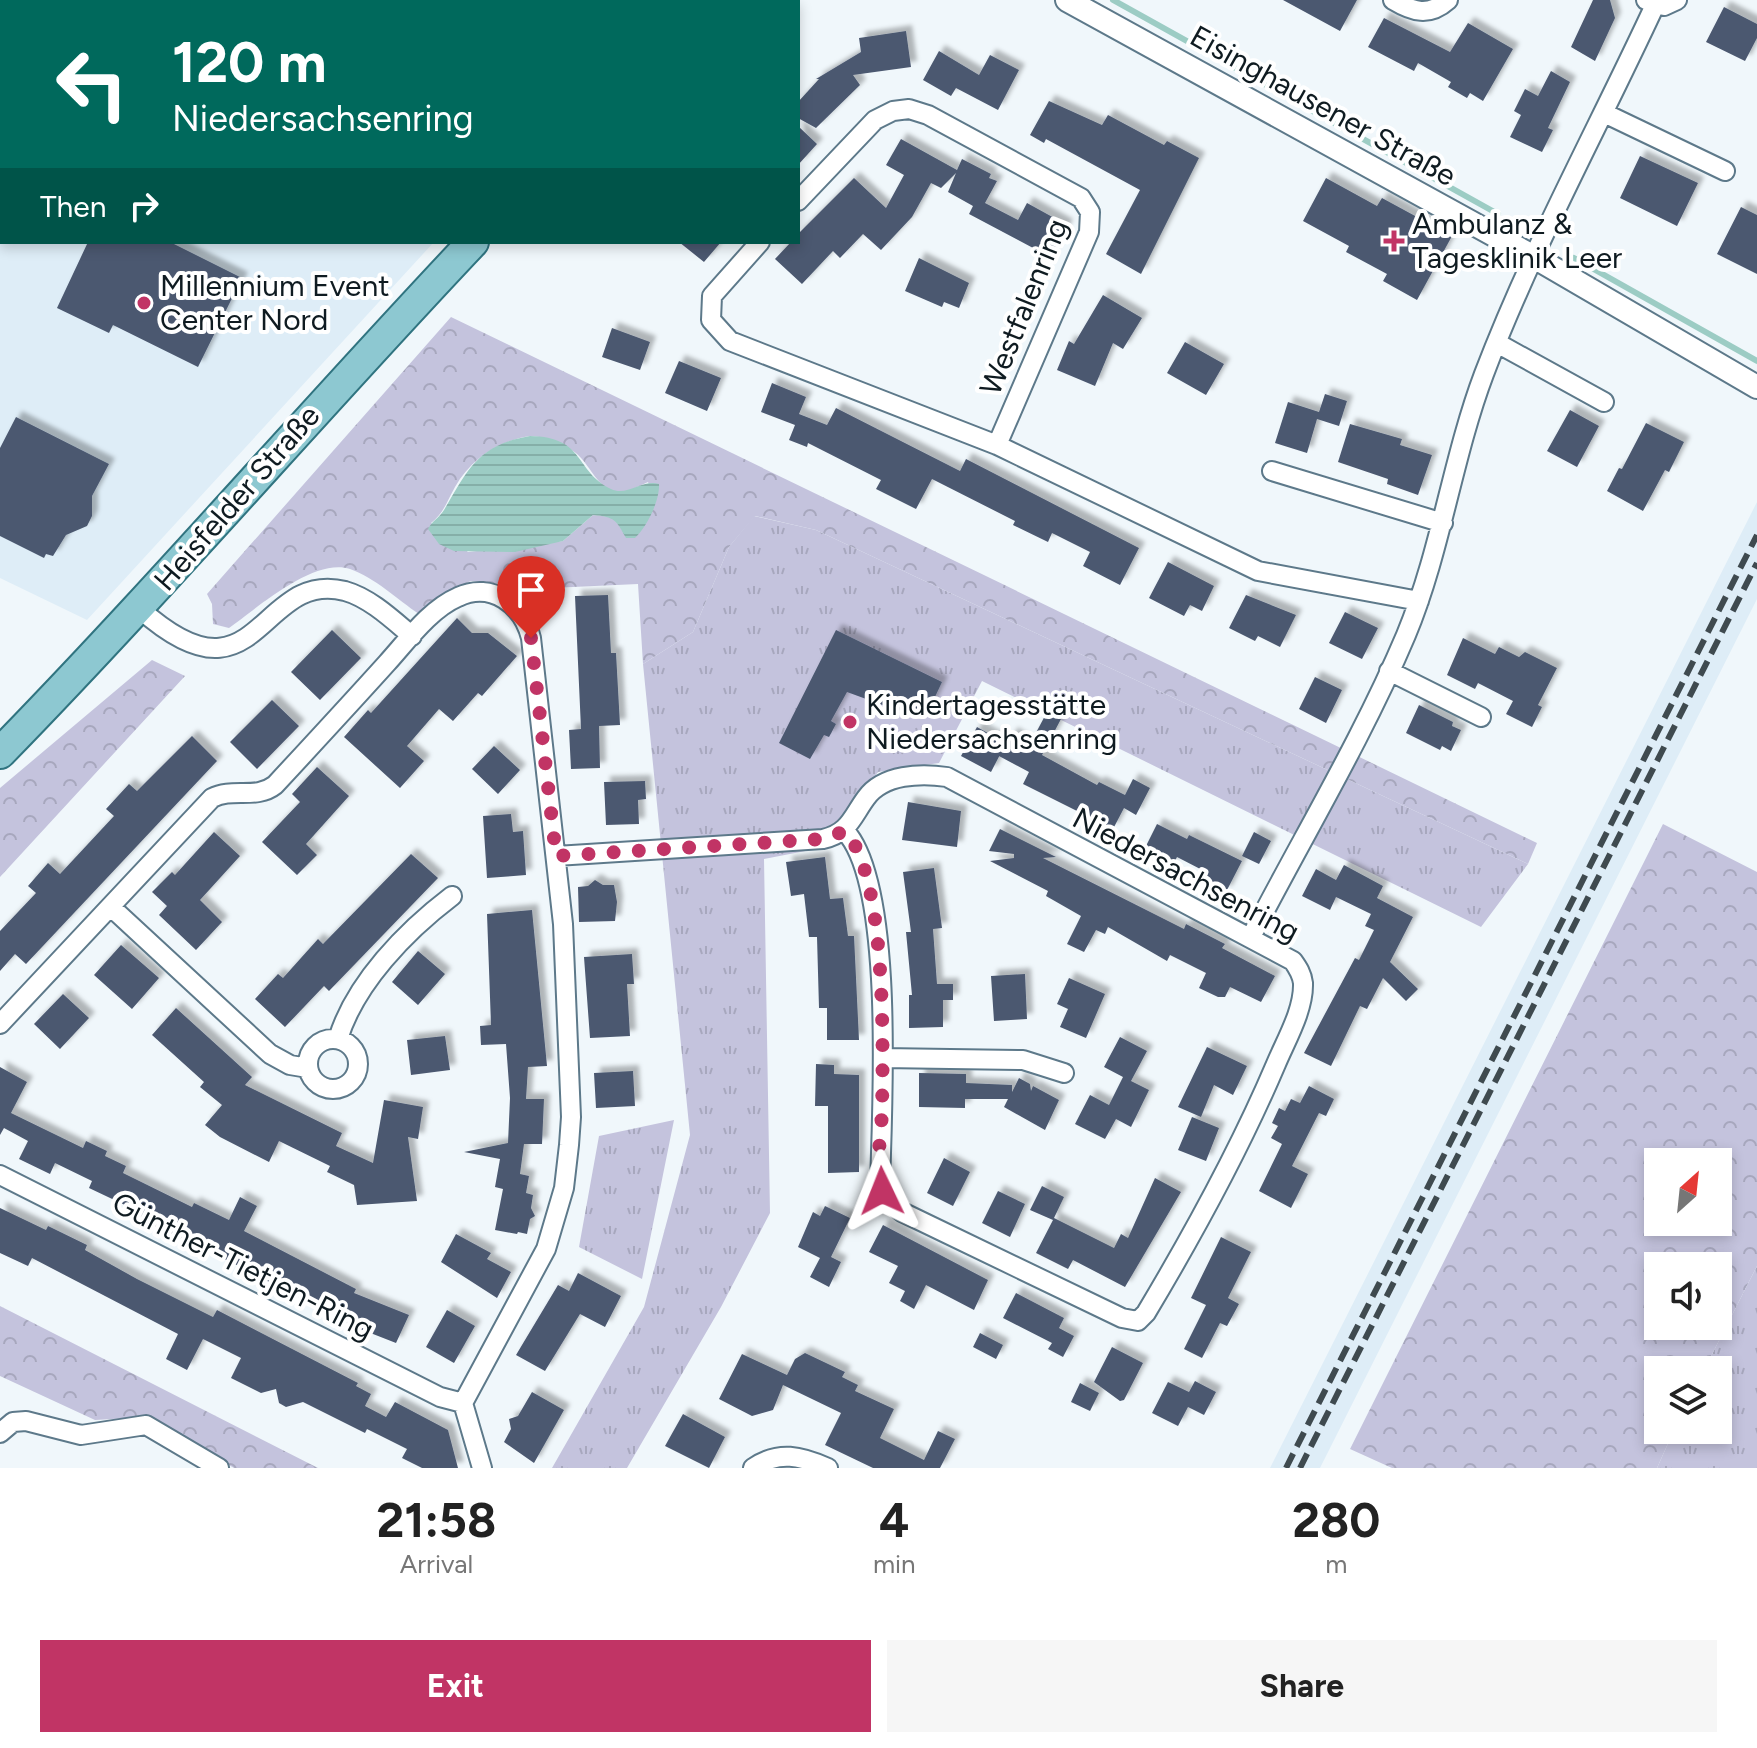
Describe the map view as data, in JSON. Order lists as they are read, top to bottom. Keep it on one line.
{"streets":{"main road":["Heisfelder Straße"],"street":["Eisinghausener Straße","Westfalenring","Niedersachsenring","Günther-Tietjen-Ring"]},"places":{"health":["Ambulanz & Tagesklinik Leer"],"other":["Millennium Event Center Nord","Kindertagesstätte Niedersachsenring"]},"north":"top right","page":{"turn":["120 m","Niedersachsenring"],"then":"Then","eta":["21:58","Arrival","4","min","280","m"],"buttons":["Exit","Share"]}}
